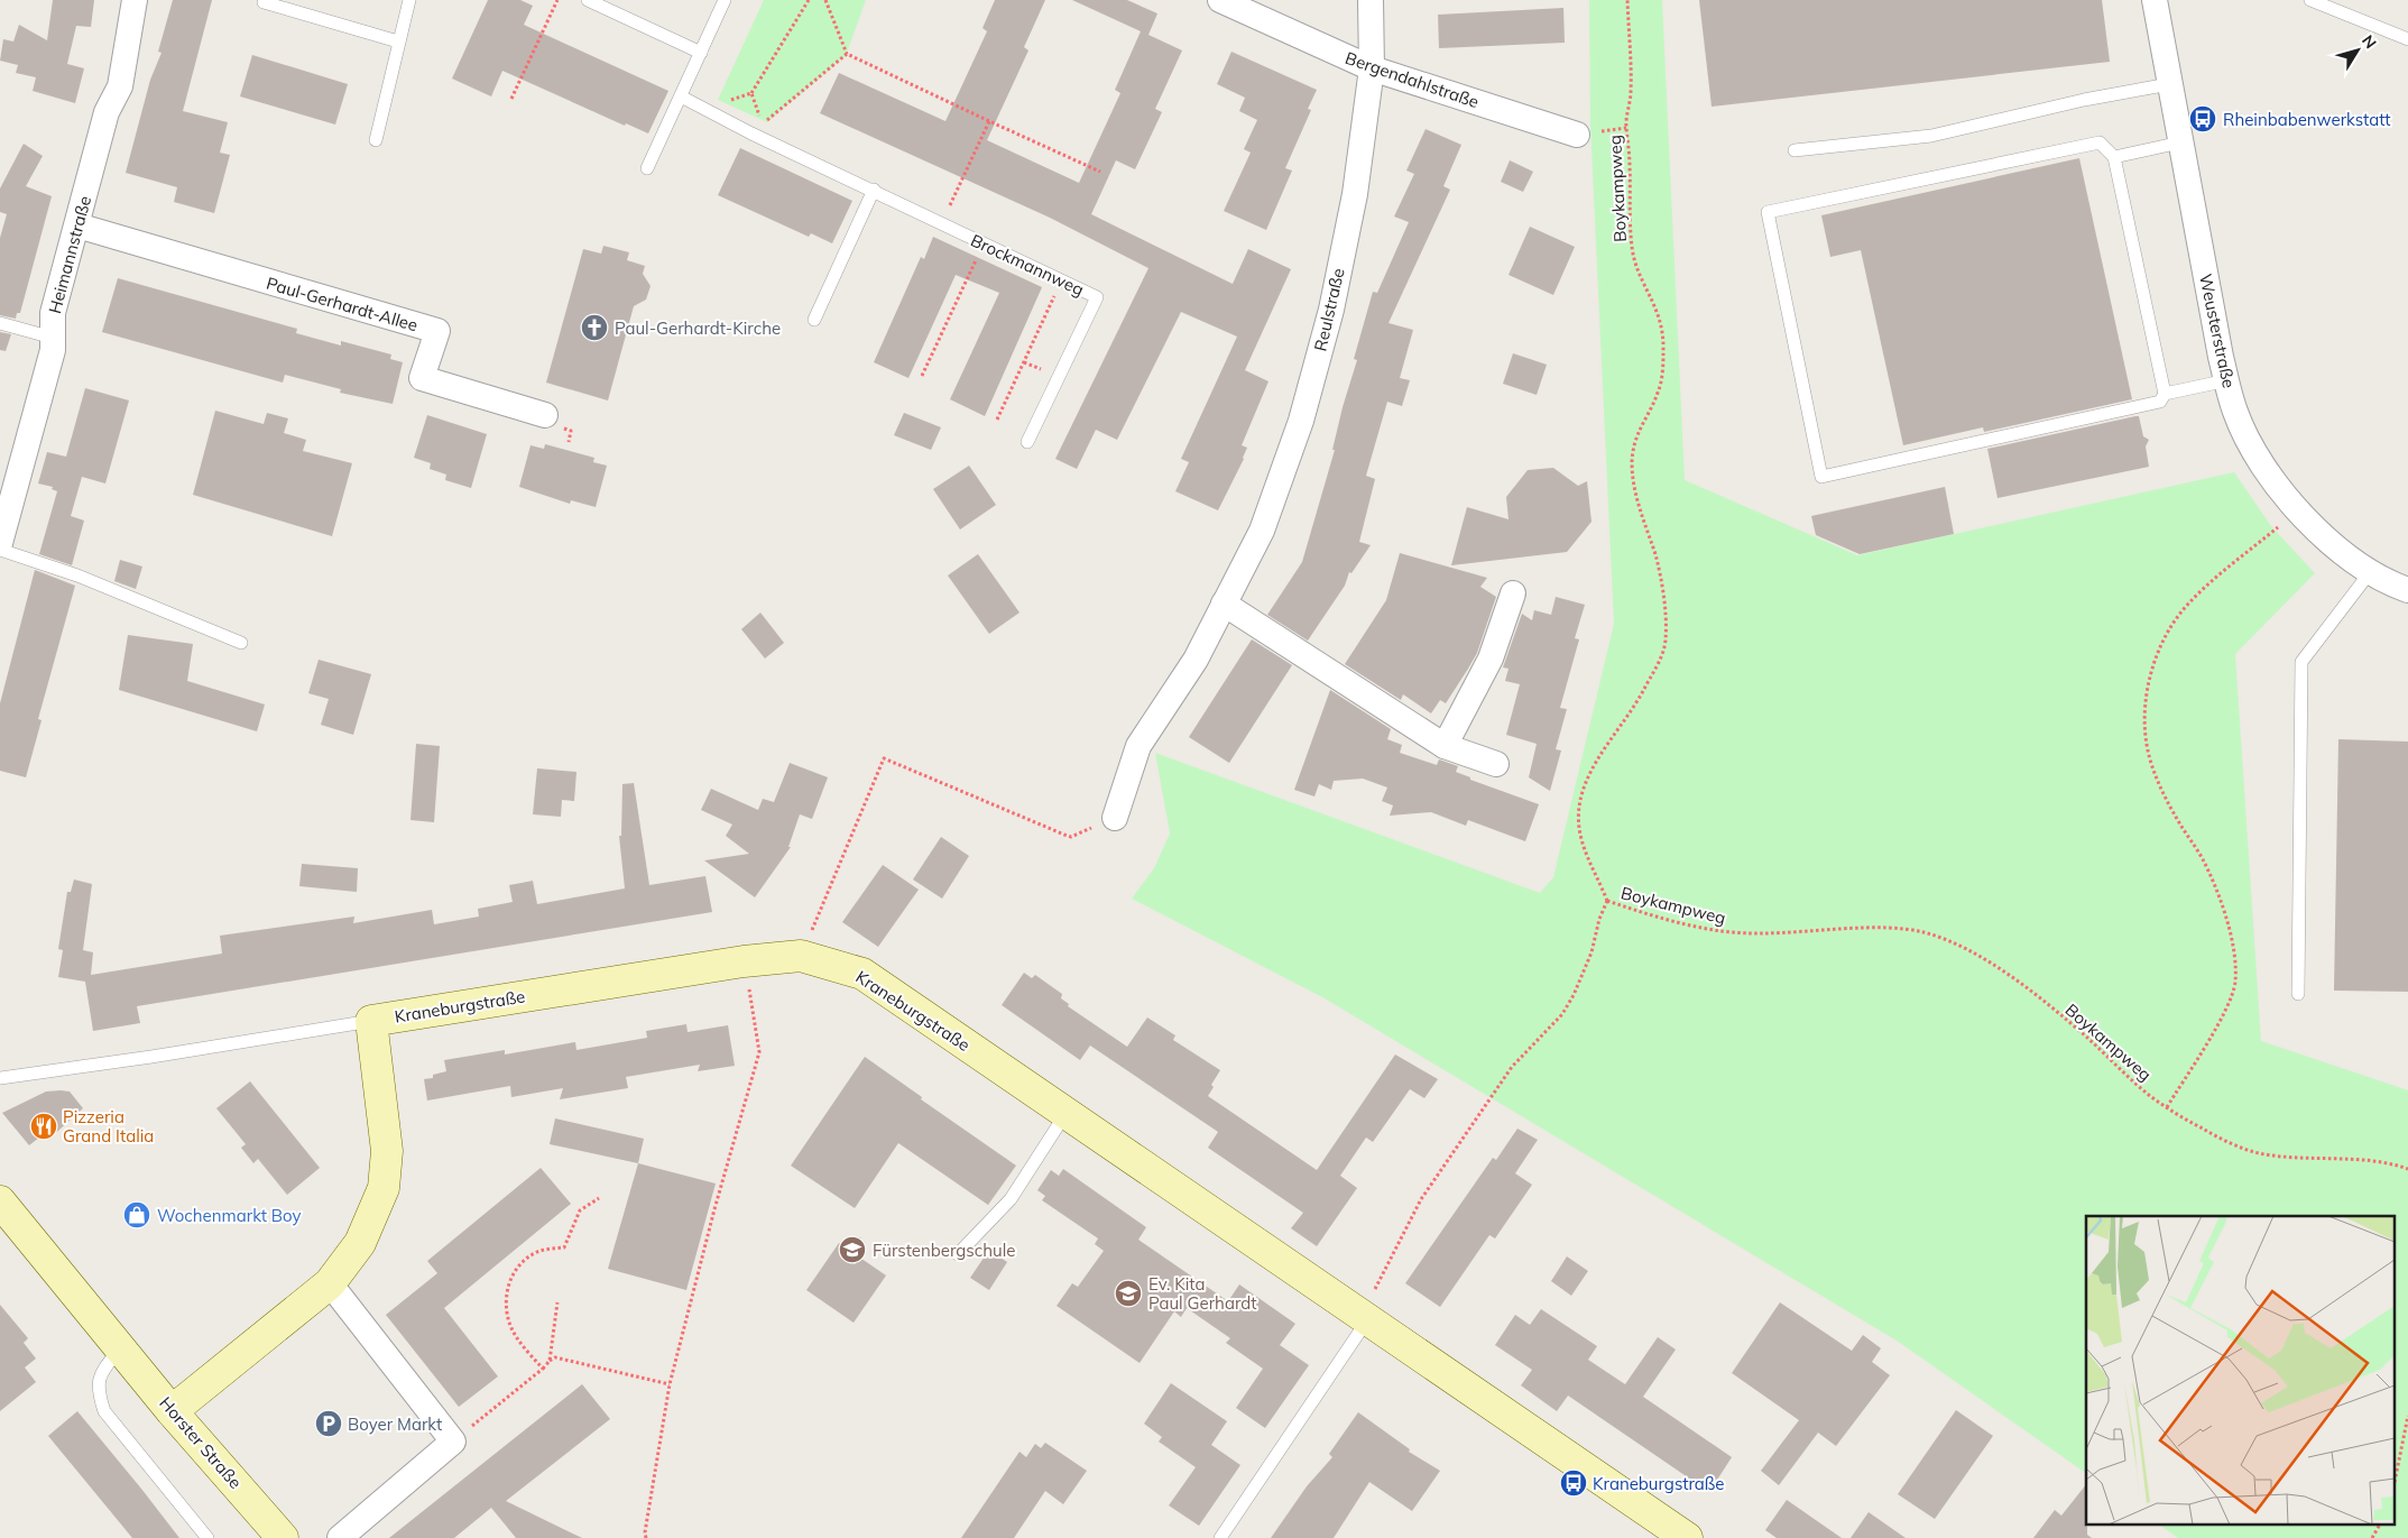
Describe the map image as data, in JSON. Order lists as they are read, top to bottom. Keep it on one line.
{"streets":{"street":["Bergendahlstraße","Heimannstraße","Paul-Gerhardt-Allee","Reulstraße","Weusterstraße","Kraneburgstraße","Horster Straße"],"lane":["Brockmannweg"],"path":["Boykampweg"]},"crossings":[["Bergendahlstraße","Reulstraße"],["Heimannstraße","Paul-Gerhardt-Allee"]],"places":{"bus stop":["Rheinbabenwerkstatt","Kraneburgstraße"],"church":["Paul-Gerhardt-Kirche"],"restaurant":["Pizzeria Grand Italia"],"shop":["Wochenmarkt Boy"],"school or university":["Fürstenbergschule","Ev. Kita Paul Gerhardt"],"parking":["Boyer Markt"]},"north":"top right"}
